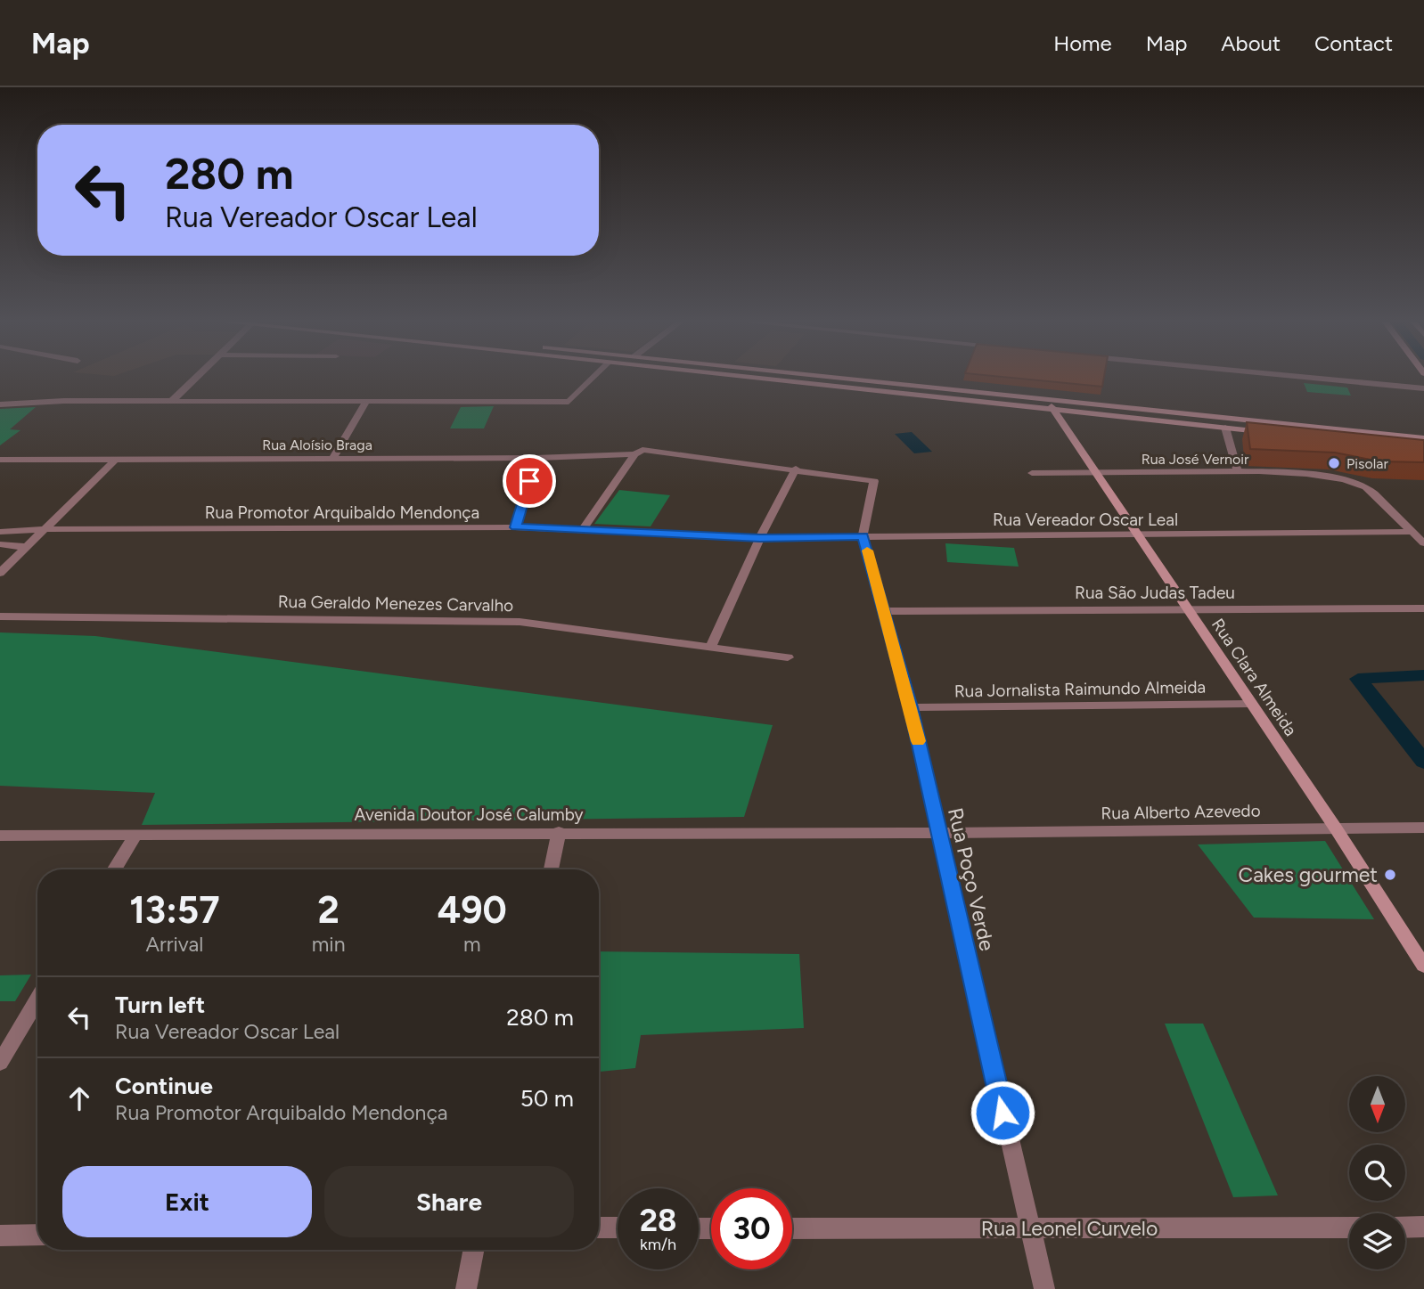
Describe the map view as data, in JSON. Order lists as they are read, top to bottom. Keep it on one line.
{"streets":{"main road":["Rua Clara Almeida"],"street":["Rua Aloísio Braga","Rua José Vernoir","Rua Promotor Arquibaldo Mendonça","Rua Vereador Oscar Leal","Rua São Judas Tadeu","Rua Geraldo Menezes Carvalho","Rua Jornalista Raimundo Almeida","Rua Alberto Azevedo","Avenida Doutor José Calumby","Rua Poço Verde","Rua Leonel Curvelo"]},"crossings":[["Rua Aloísio Braga","Rua Poço Verde"],["Rua José Vernoir","Rua Vereador Oscar Leal"],["Rua José Vernoir","Rua Clara Almeida"],["Rua Promotor Arquibaldo Mendonça","Rua Vereador Oscar Leal"],["Rua Vereador Oscar Leal","Rua Clara Almeida"],["Rua Vereador Oscar Leal","Rua Poço Verde"],["Rua São Judas Tadeu","Rua Clara Almeida"],["Rua São Judas Tadeu","Rua Poço Verde"],["Rua Clara Almeida","Rua Jornalista Raimundo Almeida"],["Rua Clara Almeida","Rua Alberto Azevedo"],["Rua Jornalista Raimundo Almeida","Rua Poço Verde"],["Rua Alberto Azevedo","Avenida Doutor José Calumby"],["Rua Alberto Azevedo","Rua Poço Verde"],["Avenida Doutor José Calumby","Rua Poço Verde"],["Rua Poço Verde","Rua Leonel Curvelo"]],"places":["Pisolar","Cakes gourmet"],"north":"bottom","page":{"header":"Map","nav":["Home","Map","About","Contact"],"turn":["280 m","Rua Vereador Oscar Leal"],"eta":["13:57","Arrival","2","min","490","m"],"list":[{"name":"Turn left","note":"Rua Vereador Oscar Leal","value":"280 m"},{"name":"Continue","note":"Rua Promotor Arquibaldo Mendonça","value":"50 m"}],"buttons":["Exit","Share"],"speed":"28 km/h","limit":"30"}}
